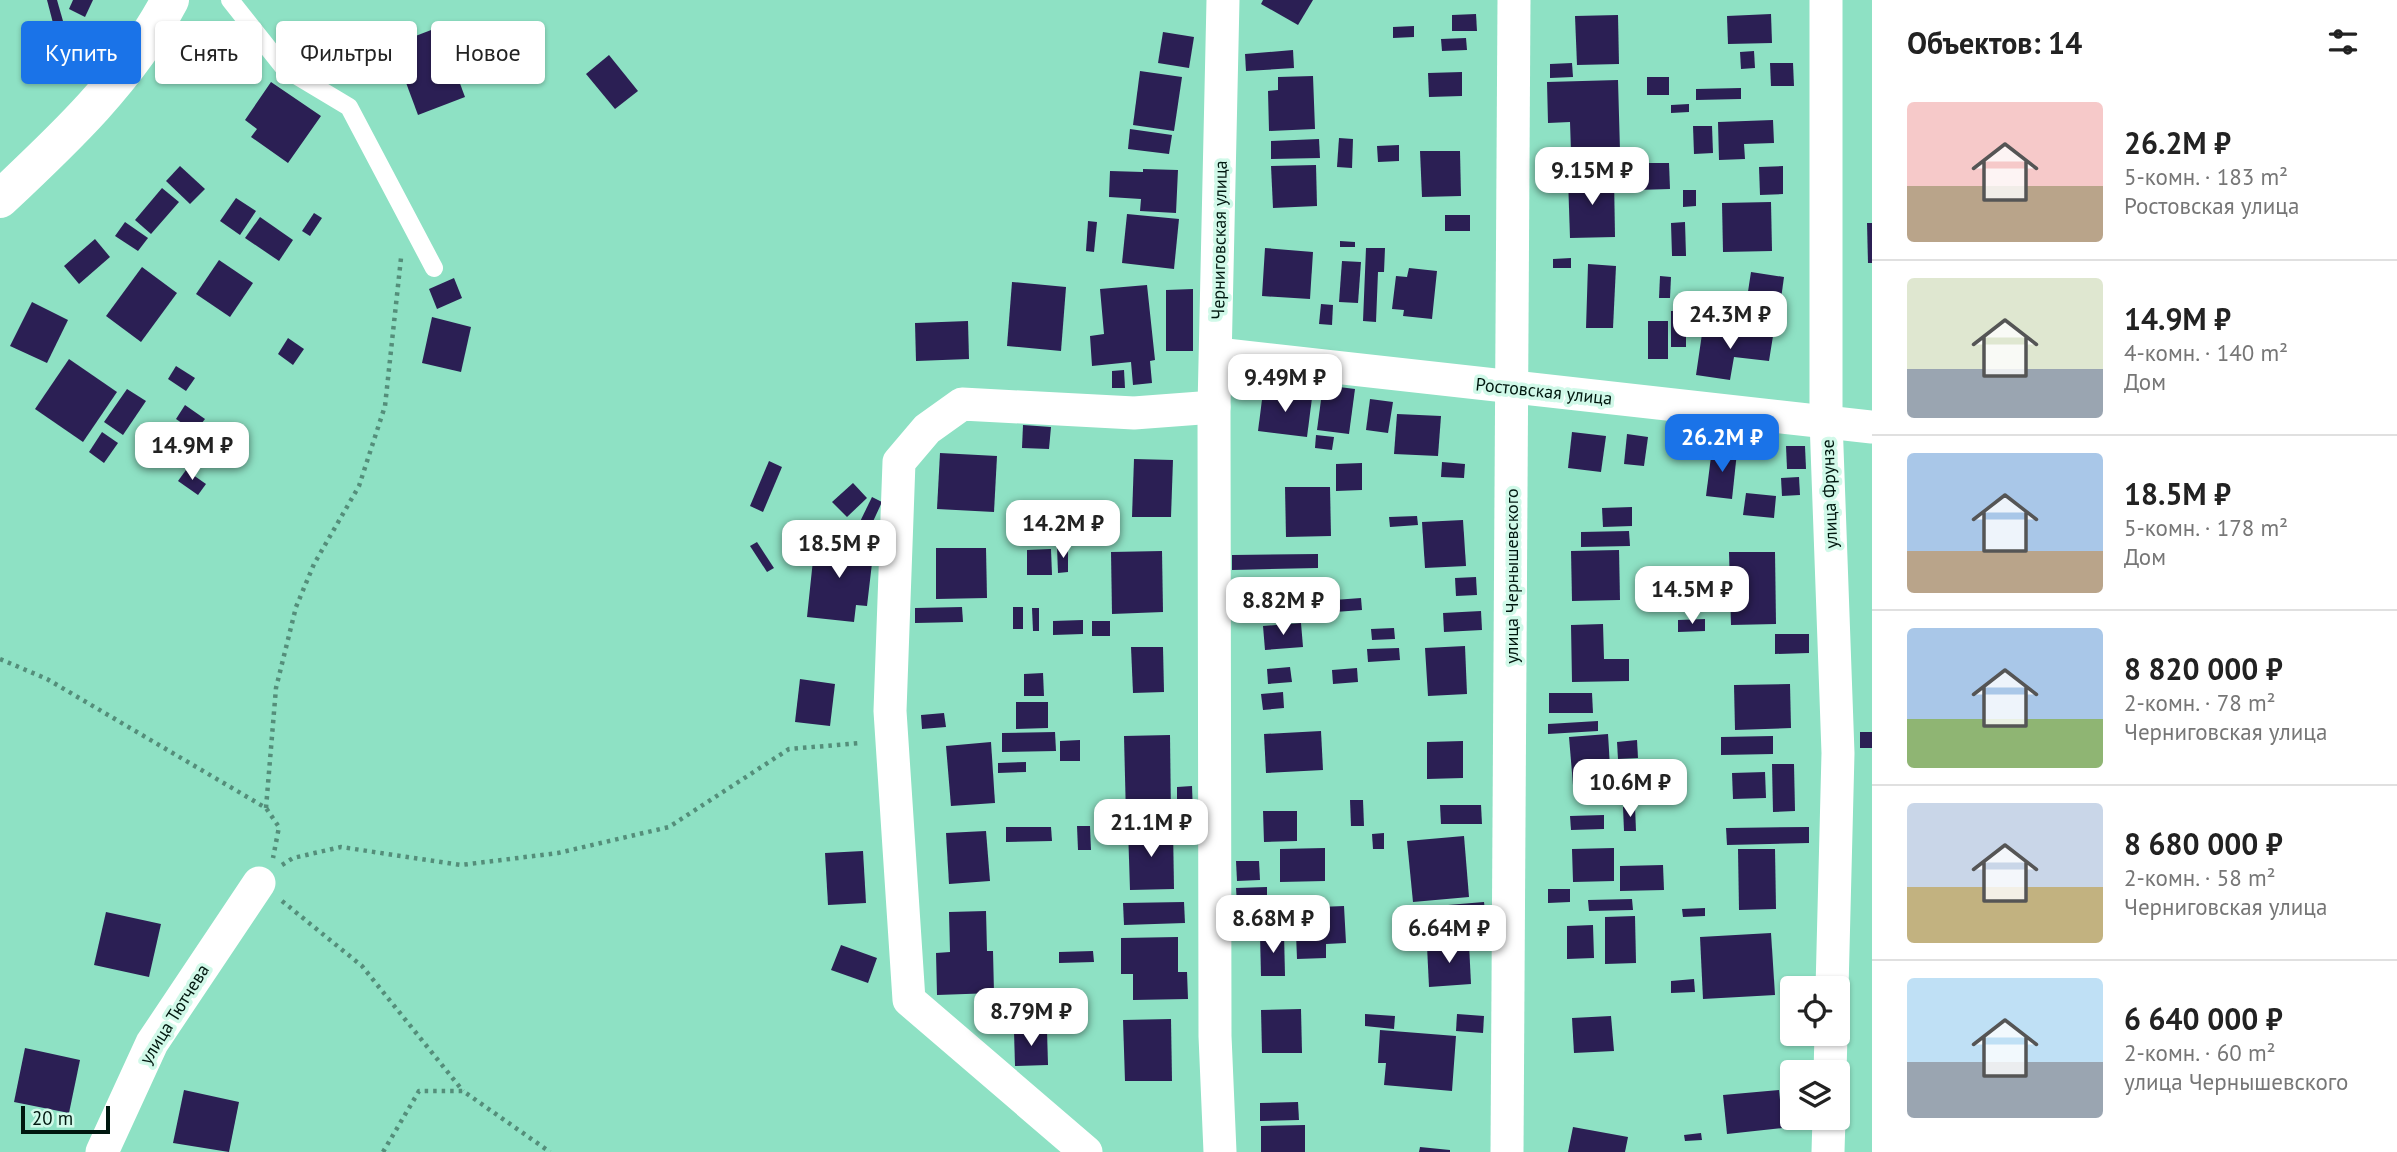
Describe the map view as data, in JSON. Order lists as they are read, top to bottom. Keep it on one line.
{"streets":{"street":["Черниговская улица","Ростовская улица","улица Фрунзе","улица Чернышевского","улица Тютчева"]},"crossings":[["Черниговская улица","Ростовская улица"],["Ростовская улица","улица Фрунзе"],["Ростовская улица","улица Чернышевского"]],"scale_bar":"20 m","page":{"heading":"Объектов: 14","chip":["Купить","Снять","Фильтры","Новое"],"list":[{"name":"26.2M ₽","note":"5-комн. · 183 m² · Ростовская улица"},{"name":"14.9M ₽","note":"4-комн. · 140 m² · Дом"},{"name":"18.5M ₽","note":"5-комн. · 178 m² · Дом"},{"name":"8 820 000 ₽","note":"2-комн. · 78 m² · Черниговская улица"},{"name":"8 680 000 ₽","note":"2-комн. · 58 m² · Черниговская улица"},{"name":"6 640 000 ₽","note":"2-комн. · 60 m² · улица Чернышевского"}],"price":["9.15M ₽","24.3M ₽","9.49M ₽","26.2M ₽","14.9M ₽","14.2M ₽","18.5M ₽","14.5M ₽","8.82M ₽","10.6M ₽","21.1M ₽","8.68M ₽","6.64M ₽","8.79M ₽"],"scale":"20 m"}}
